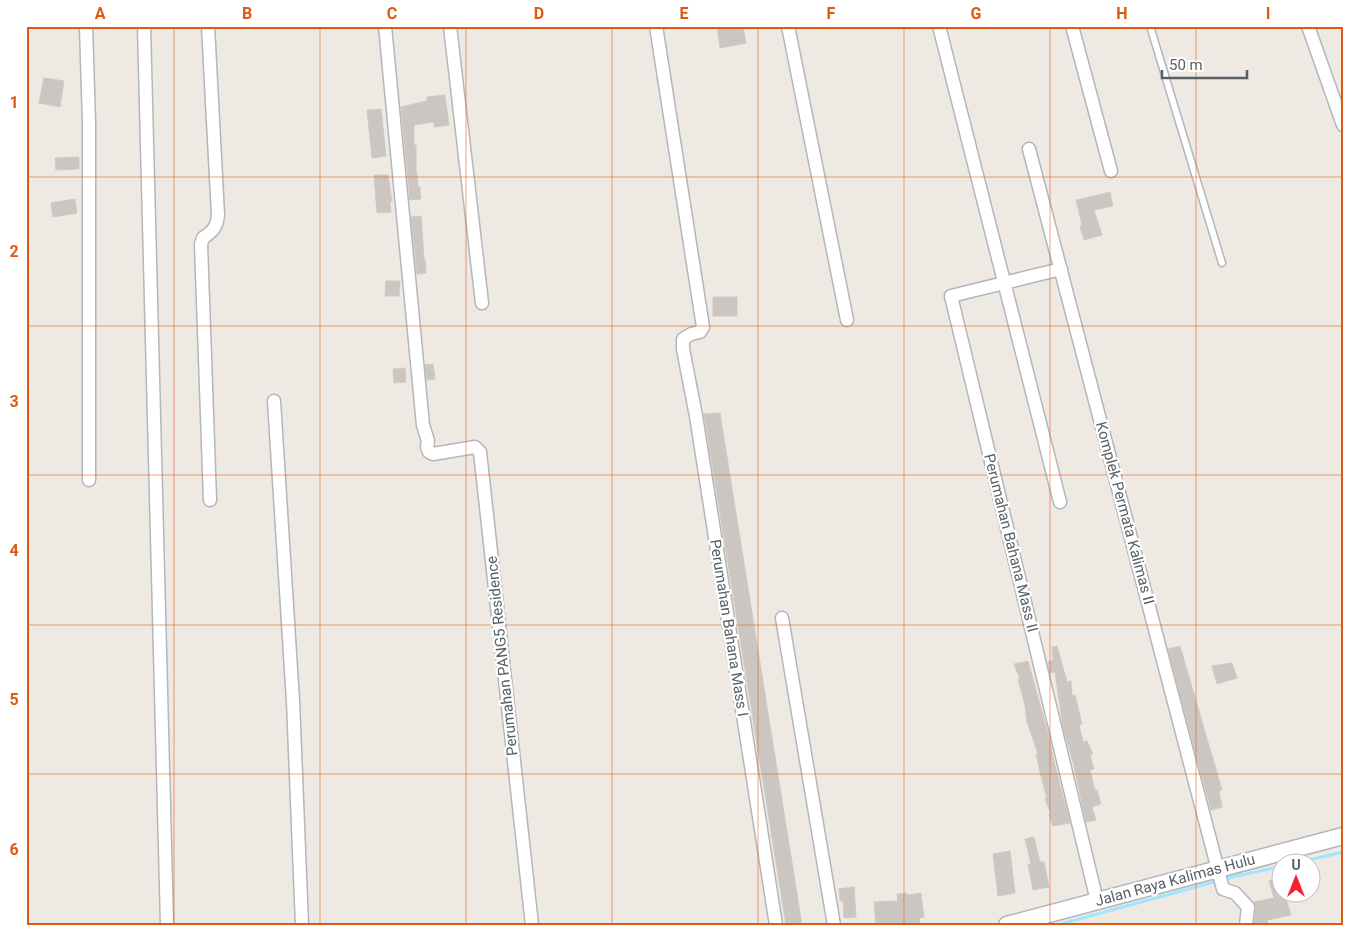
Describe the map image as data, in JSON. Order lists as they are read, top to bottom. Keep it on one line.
{"streets":{"street":["Komplek Permata Kalimas II","Perumahan Bahana Mass II","Perumahan Bahana Mass I","Perumahan PANG5 Residence","Jalan Raya Kalimas Hulu"]},"crossings":[["Komplek Permata Kalimas II","Perumahan Bahana Mass II"],["Komplek Permata Kalimas II","Jalan Raya Kalimas Hulu"],["Perumahan Bahana Mass II","Jalan Raya Kalimas Hulu"]],"scale_bar":"50 m","north":"top","grid":{"columns":["A","B","C","D","E","F","G","H","I"],"rows":["1","2","3","4","5","6"]}}
